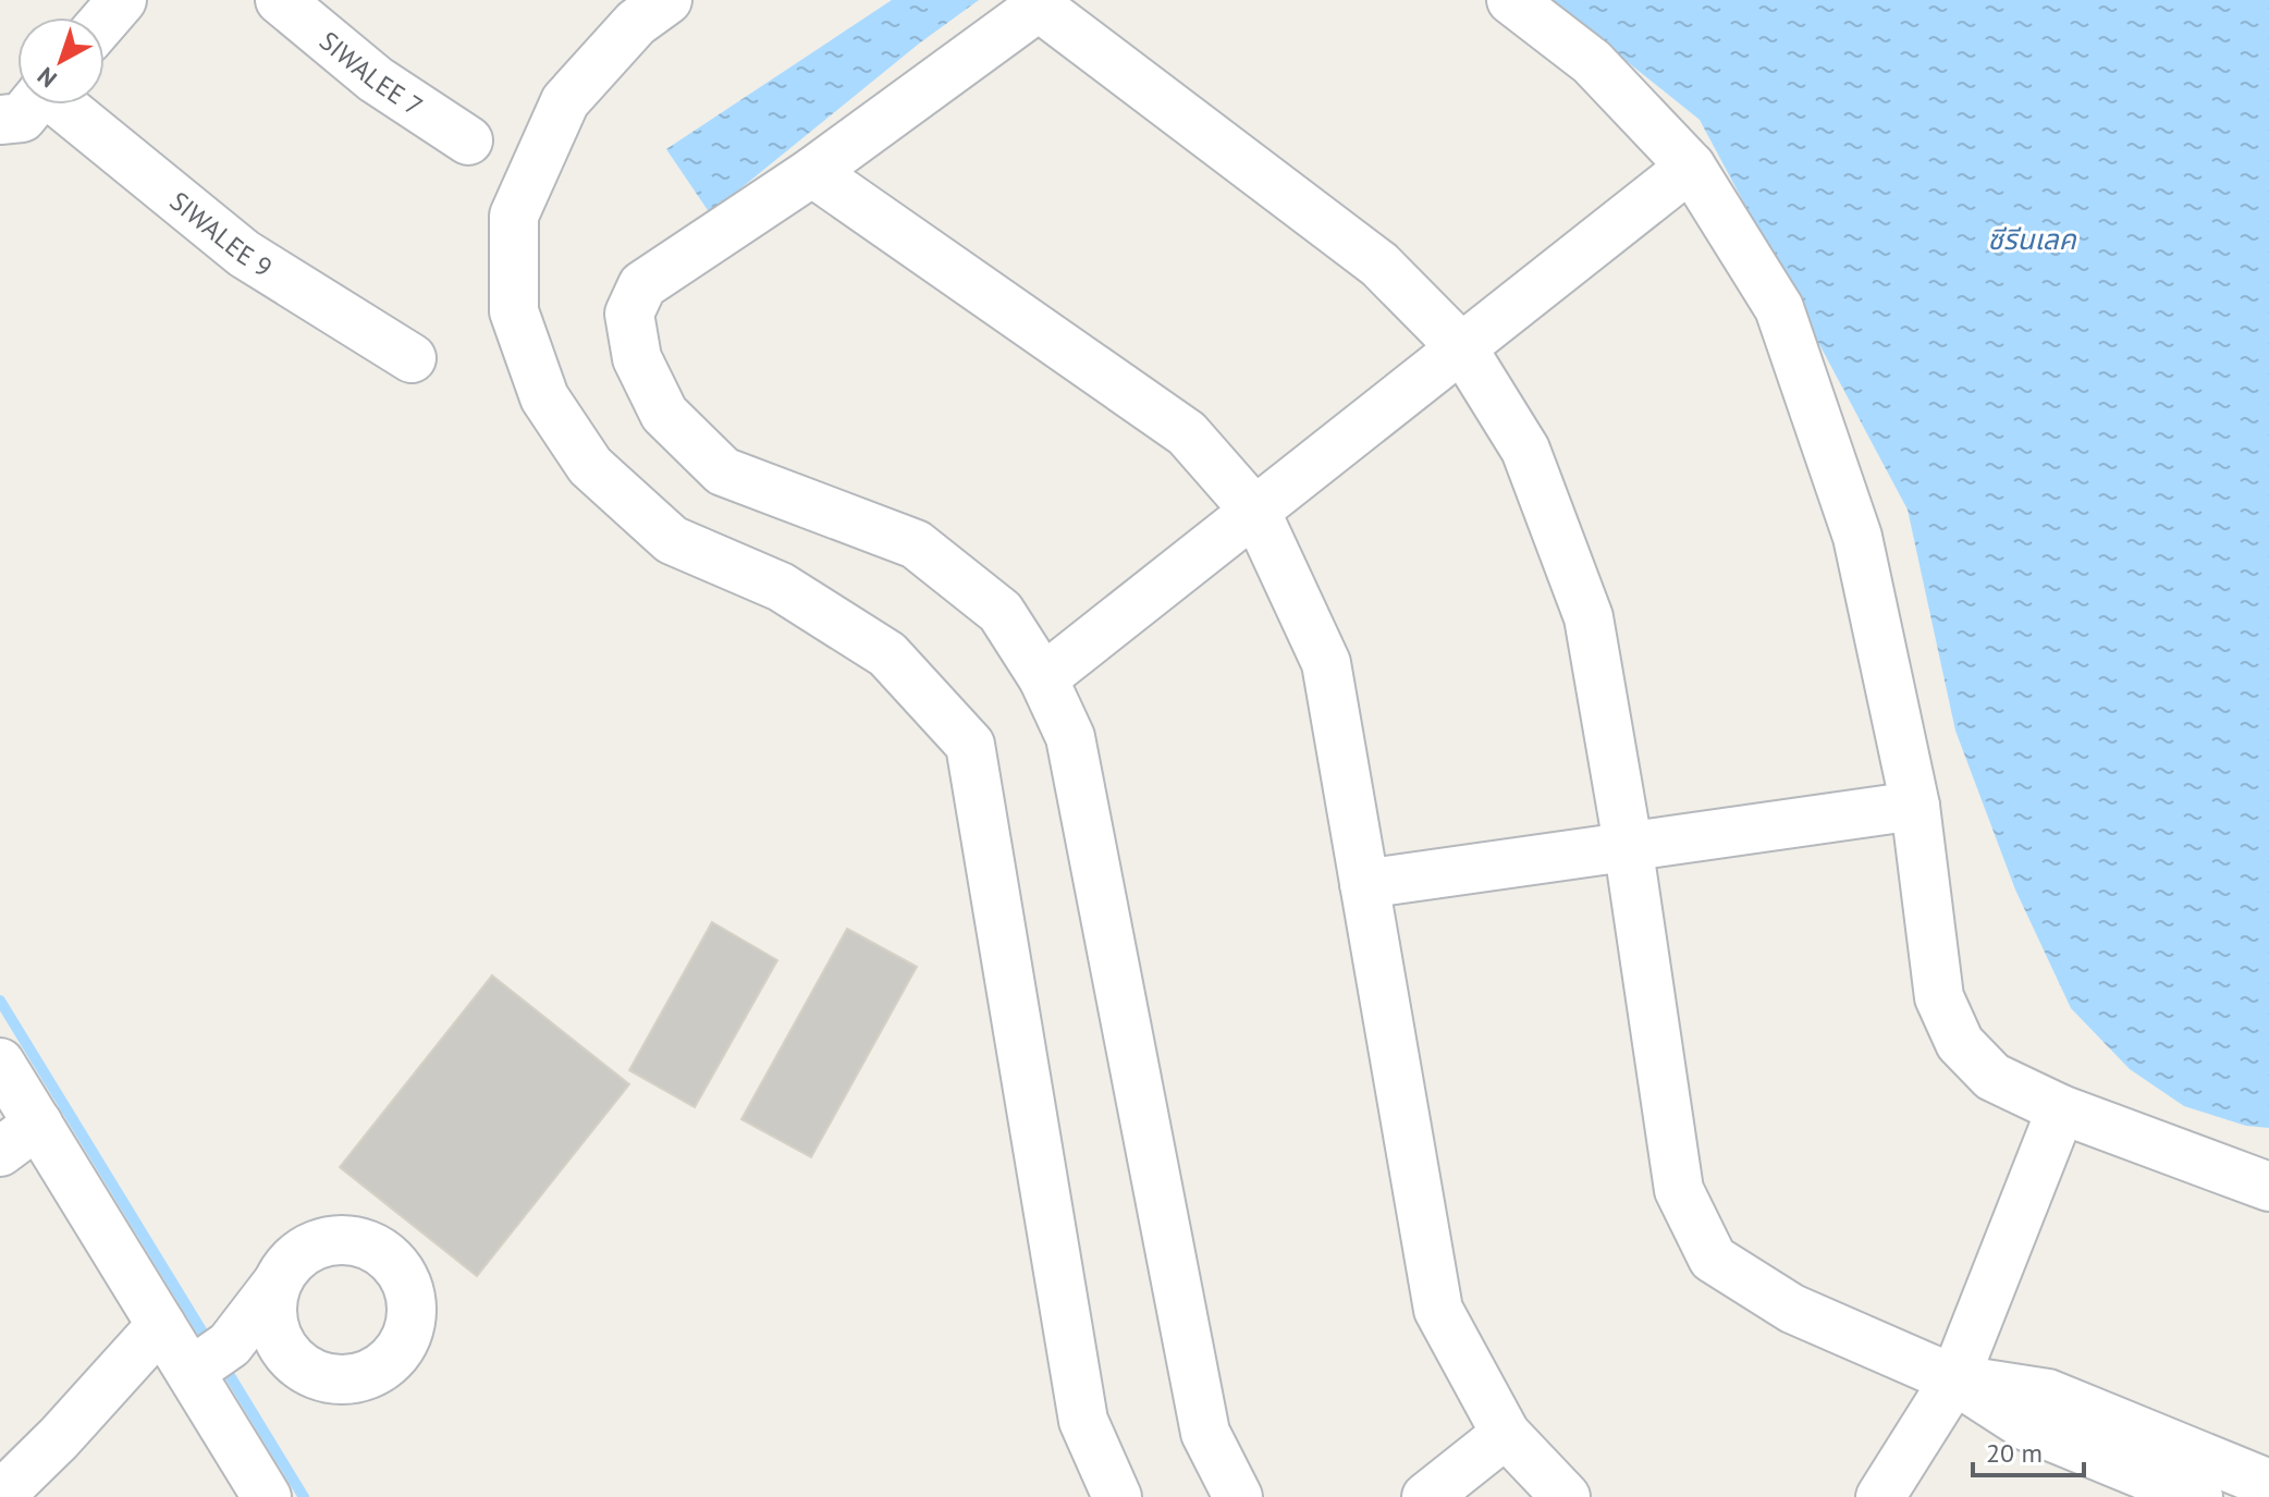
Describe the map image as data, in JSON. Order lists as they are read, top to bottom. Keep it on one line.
{"streets":{"street":["SIWALEE 7","SIWALEE 9"]},"water":["ซีรีนเลค"],"scale_bar":"20 m","north":"bottom left"}
